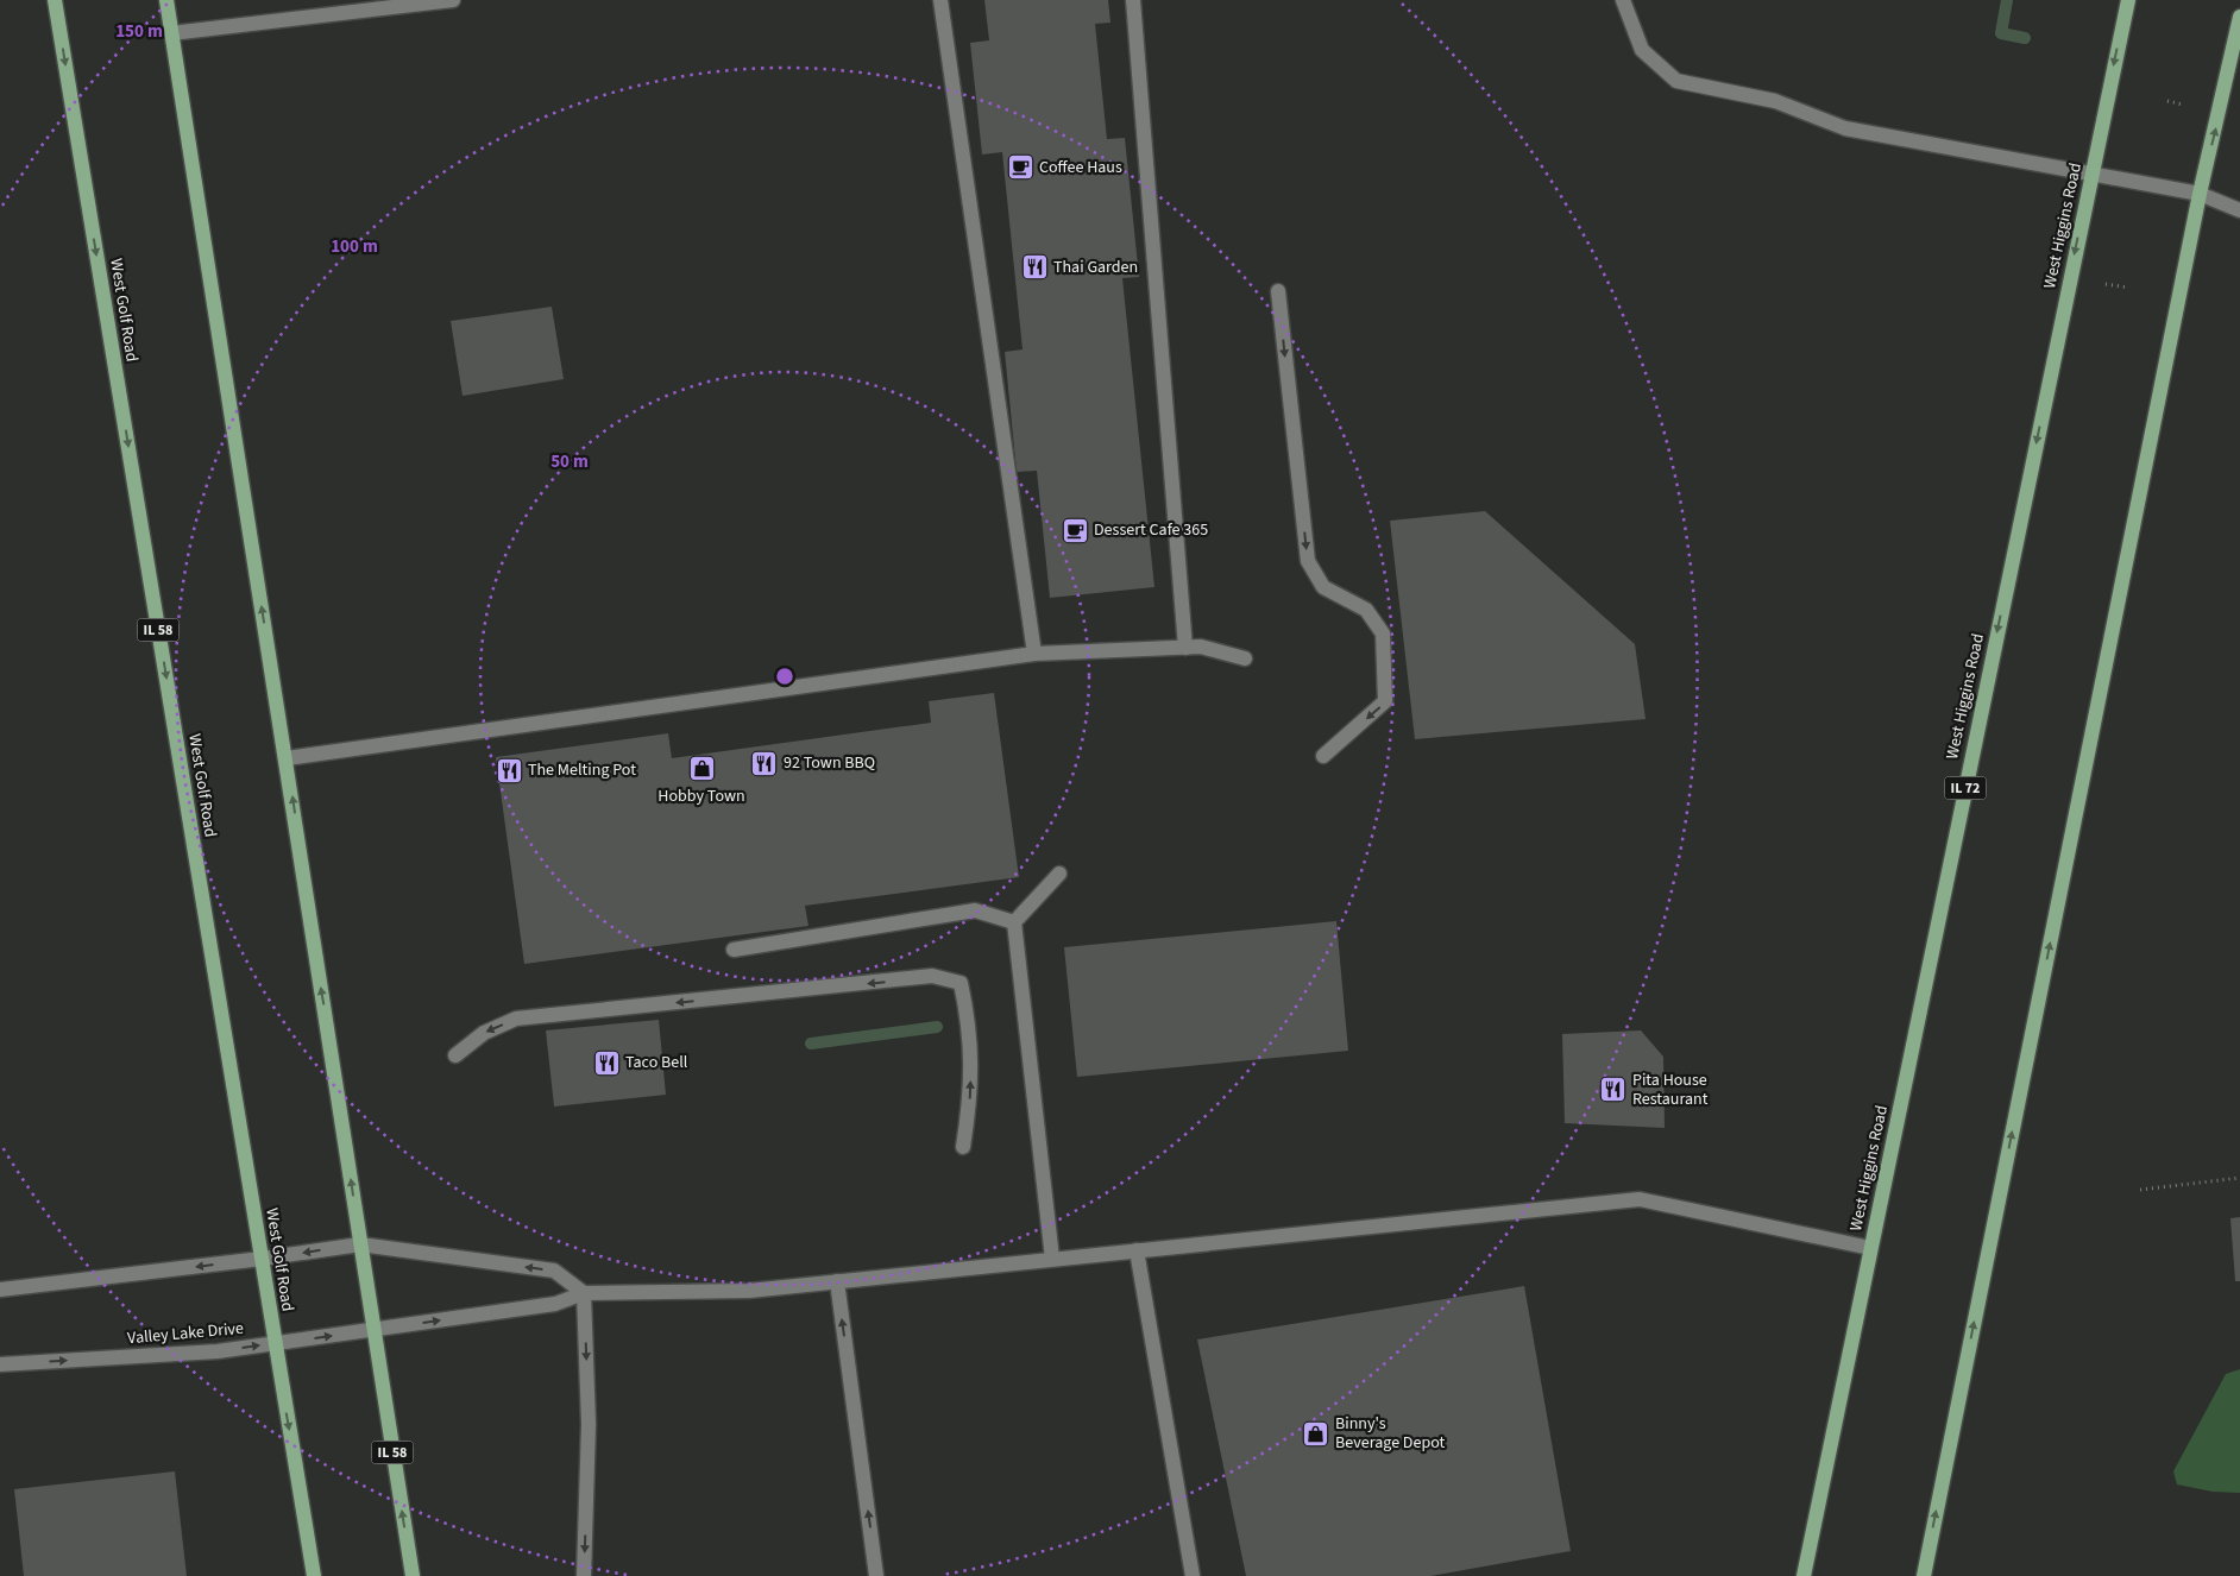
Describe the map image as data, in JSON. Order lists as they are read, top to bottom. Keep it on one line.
{"streets":{"main road":["West Higgins Road","West Golf Road","IL 58","IL 72"],"street":["Valley Lake Drive"]},"crossings":[["West Higgins Road","Valley Lake Drive"],["West Golf Road","Valley Lake Drive"],["IL 58","Valley Lake Drive"]],"places":{"cafe":["Coffee Haus","Dessert Cafe 365"],"restaurant":["Thai Garden","92 Town BBQ","The Melting Pot","Taco Bell","Pita House Restaurant"],"shop":["Hobby Town","Binny's Beverage Depot"]},"rings":["150 m","100 m","50 m"]}
